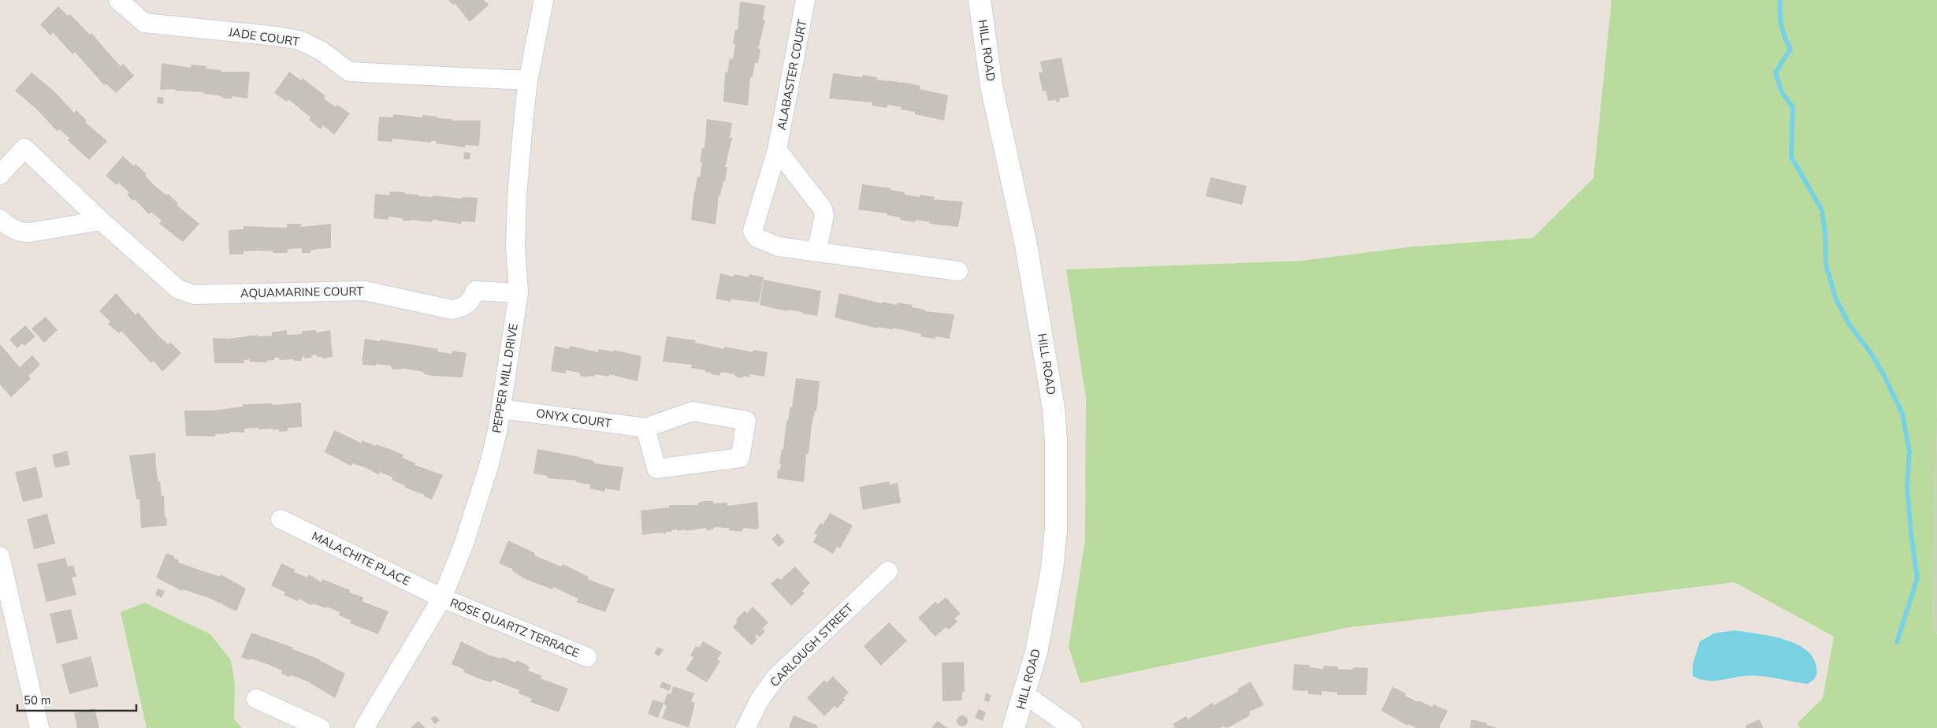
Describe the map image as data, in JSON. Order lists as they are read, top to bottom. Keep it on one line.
{"streets":{"street":["JADE COURT","HILL ROAD","ALABASTER COURT","AQUAMARINE COURT","PEPPER MILL DRIVE","ONYX COURT","MALACHITE PLACE","ROSE QUARTZ TERRACE","CARLOUGH STREET"]},"crossings":[["JADE COURT","PEPPER MILL DRIVE"],["AQUAMARINE COURT","PEPPER MILL DRIVE"],["PEPPER MILL DRIVE","ONYX COURT"],["PEPPER MILL DRIVE","MALACHITE PLACE"],["PEPPER MILL DRIVE","ROSE QUARTZ TERRACE"],["MALACHITE PLACE","ROSE QUARTZ TERRACE"]],"scale_bar":"50 m"}
